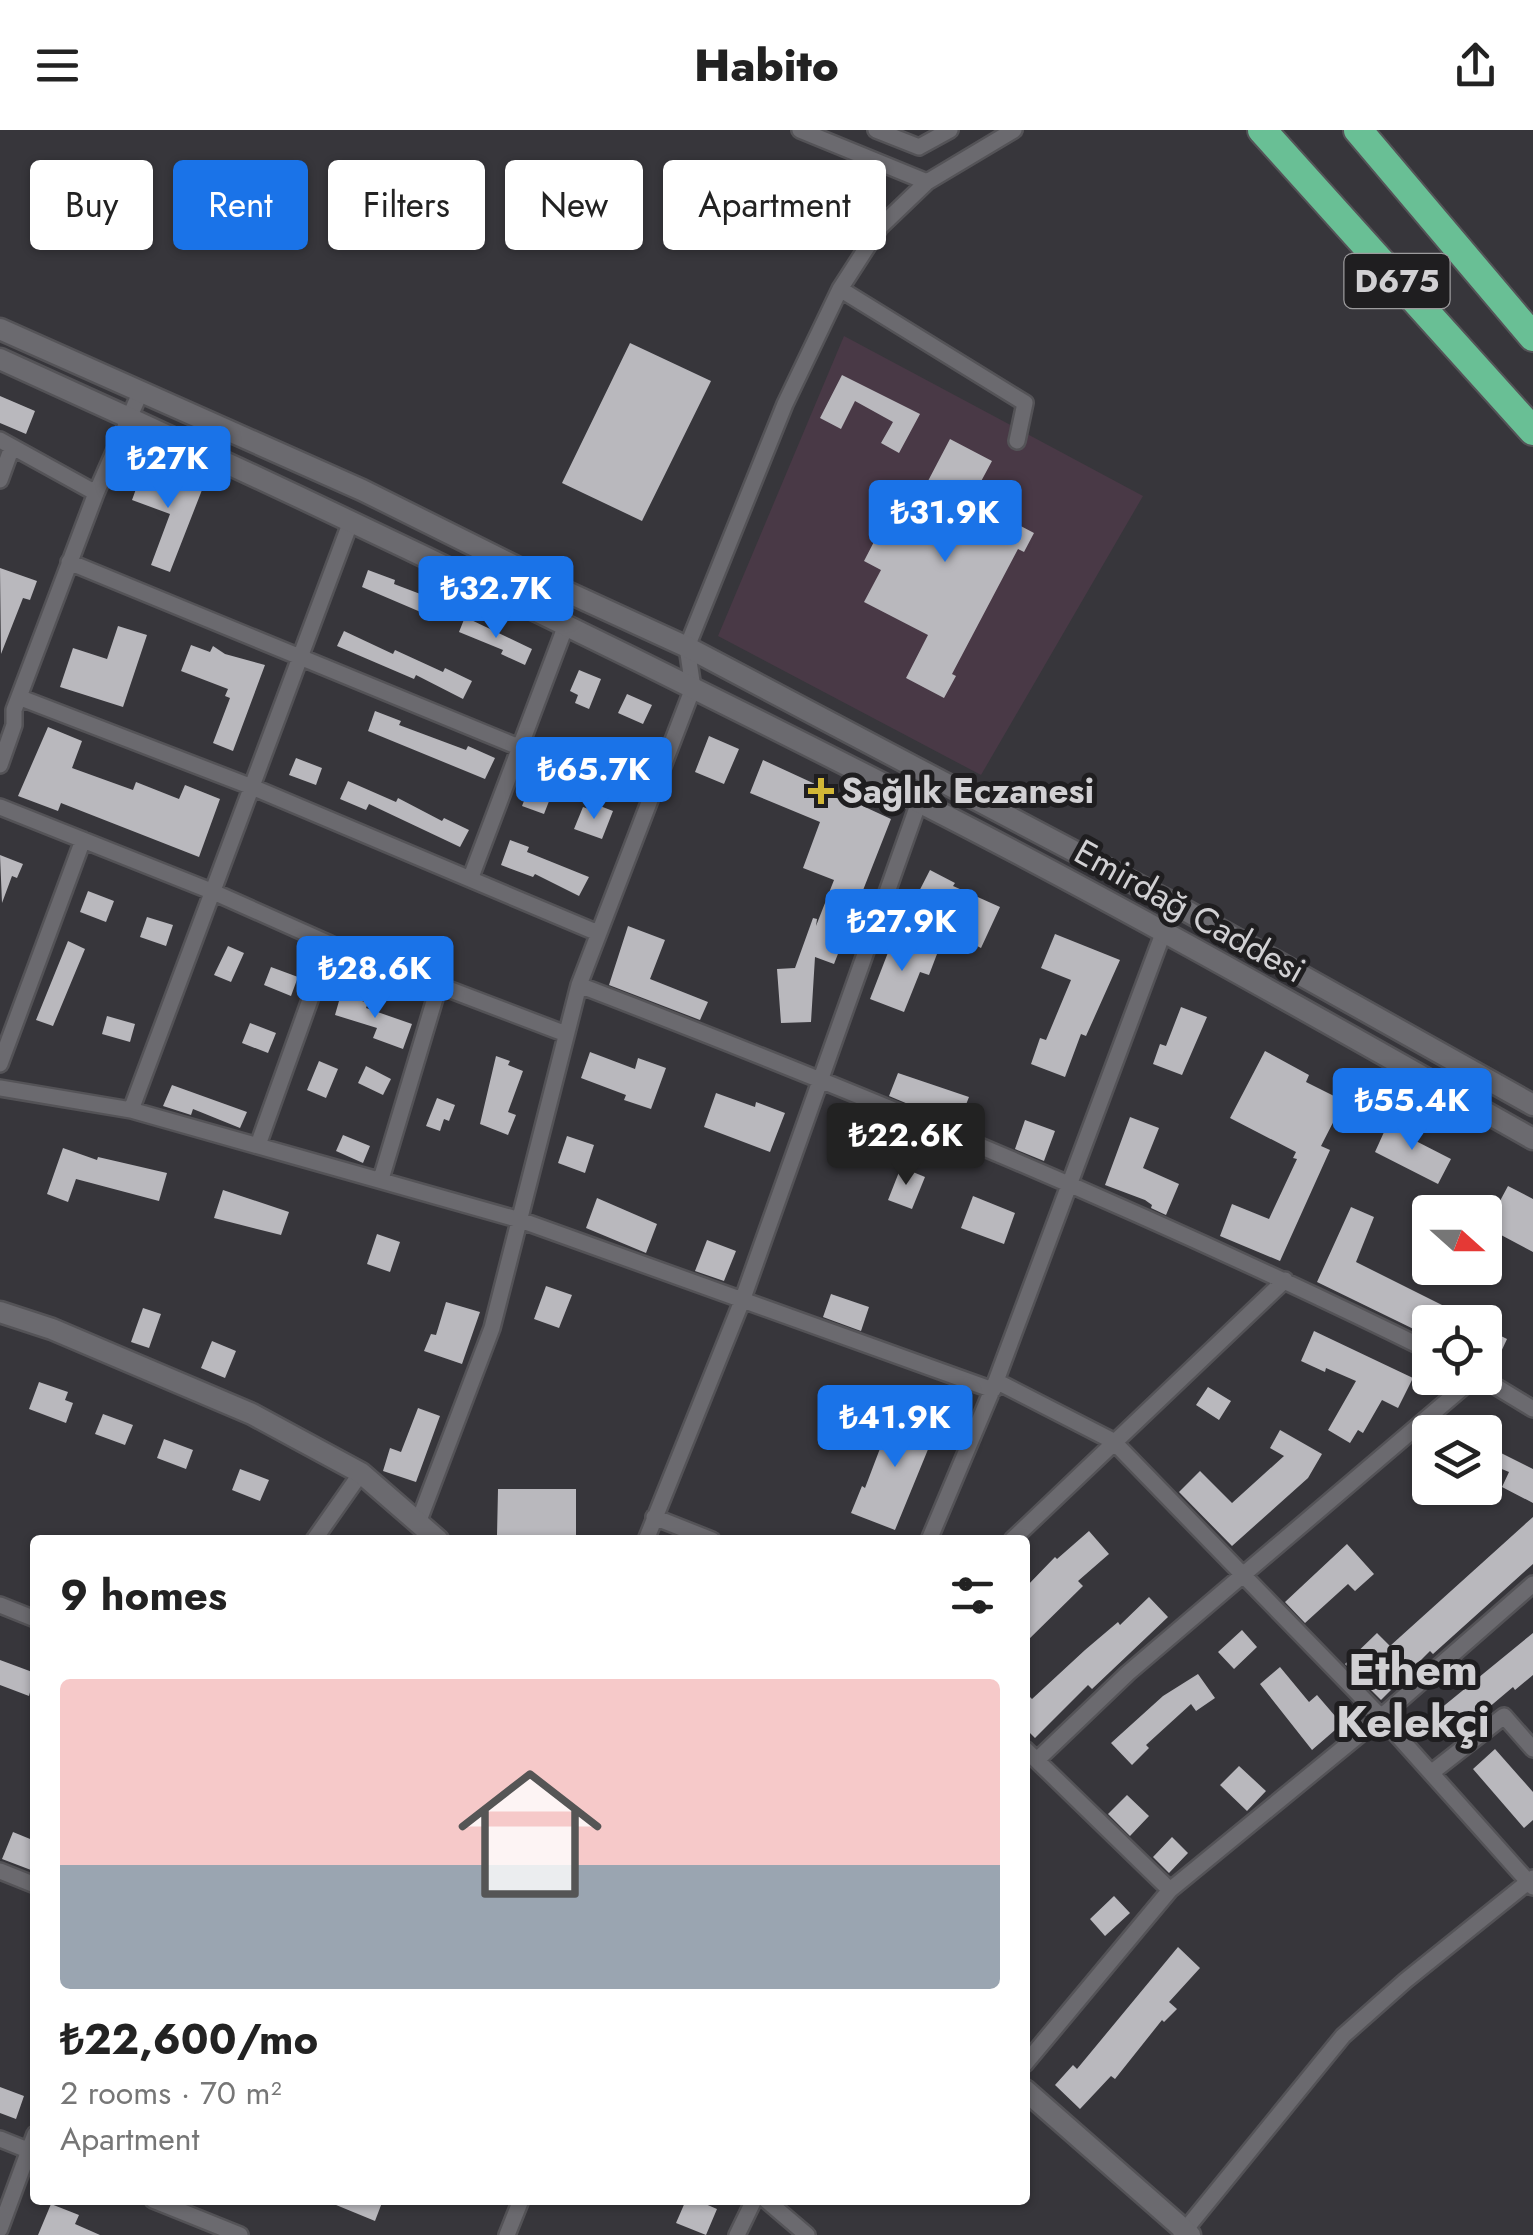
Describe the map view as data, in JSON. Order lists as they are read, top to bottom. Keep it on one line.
{"streets":{"highway":["D675"],"main road":["Emirdağ Caddesi"]},"districts":["Ethem Kelekçi"],"places":{"health":["Sağlık Eczanesi"]},"north":"right","page":{"header":"Habito","chip":["Buy","Rent","Filters","New","Apartment"],"price":["₺27K","₺31.9K","₺32.7K","₺65.7K","₺27.9K","₺28.6K","₺55.4K","₺22.6K","₺41.9K"],"heading":"9 homes","list":[{"name":"₺22,600/mo","note":"2 rooms · 70 m² · Apartment"}]}}
